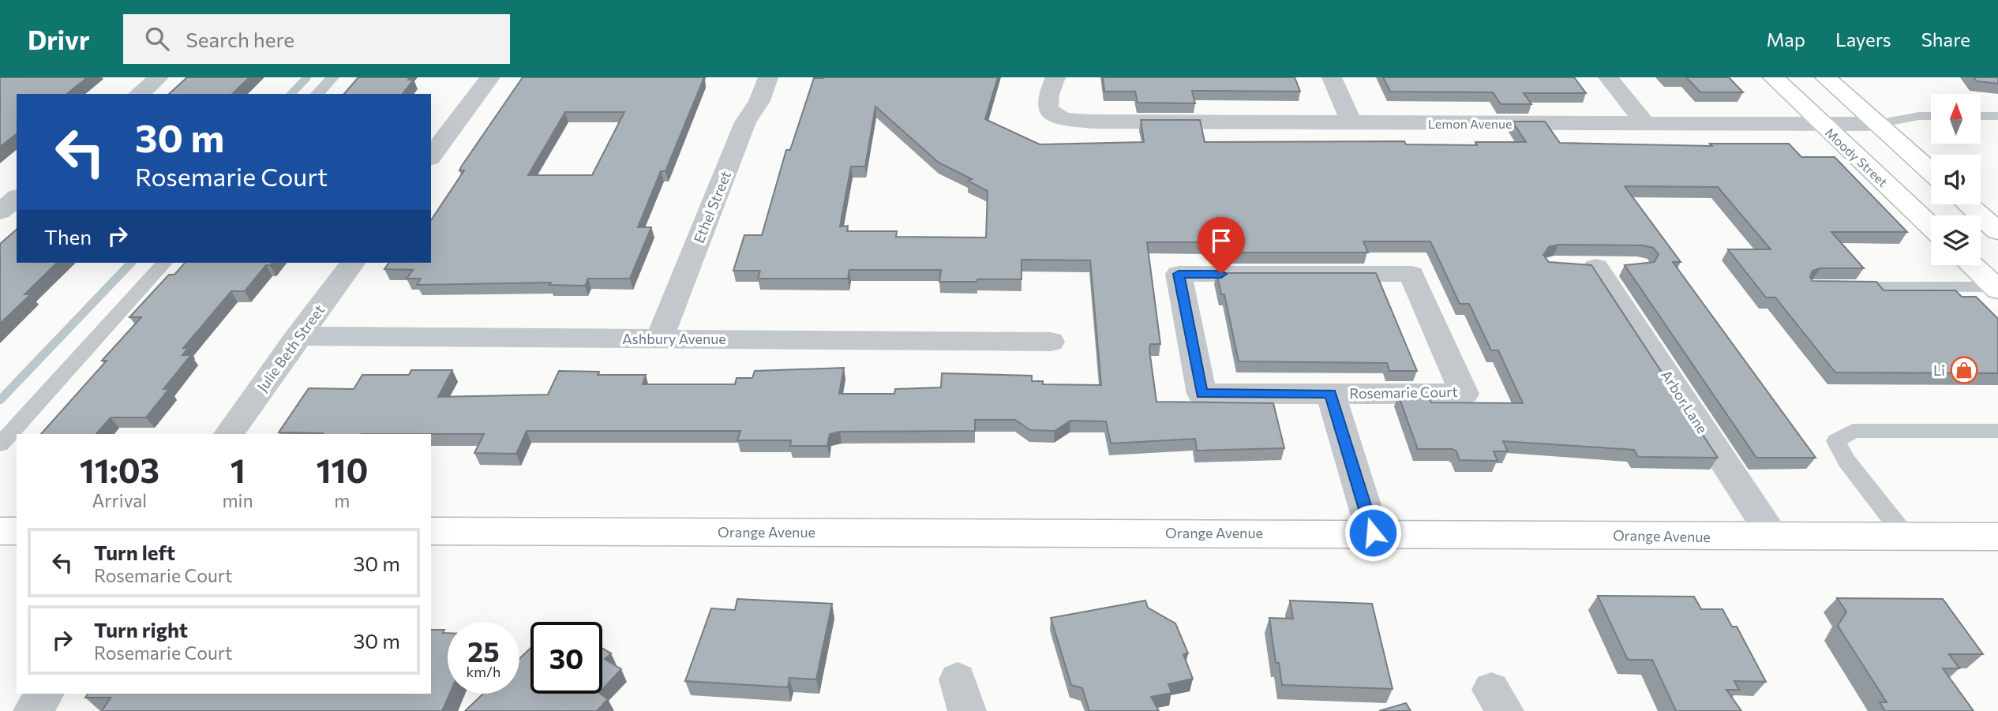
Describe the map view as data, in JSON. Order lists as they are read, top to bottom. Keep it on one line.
{"streets":{"main road":["Moody Street","Orange Avenue"],"street":["Lemon Avenue","Ethel Street","Ashbury Avenue","Julie Beth Street","Rosemarie Court","Arbor Lane"]},"crossings":[["Lemon Avenue","Moody Street"],["Ethel Street","Ashbury Avenue"],["Ashbury Avenue","Julie Beth Street"],["Rosemarie Court","Orange Avenue"],["Arbor Lane","Orange Avenue"]],"places":{"shop":["Li"]},"north":"top","page":{"header":"Drivr","search":"Search here","nav":["Map","Layers","Share"],"turn":["30 m","Rosemarie Court"],"then":"Then","eta":["11:03","Arrival","1","min","110","m"],"list":[{"name":"Turn left","note":"Rosemarie Court","value":"30 m"},{"name":"Turn right","note":"Rosemarie Court","value":"30 m"}],"speed":"25 km/h","limit":"30"}}
